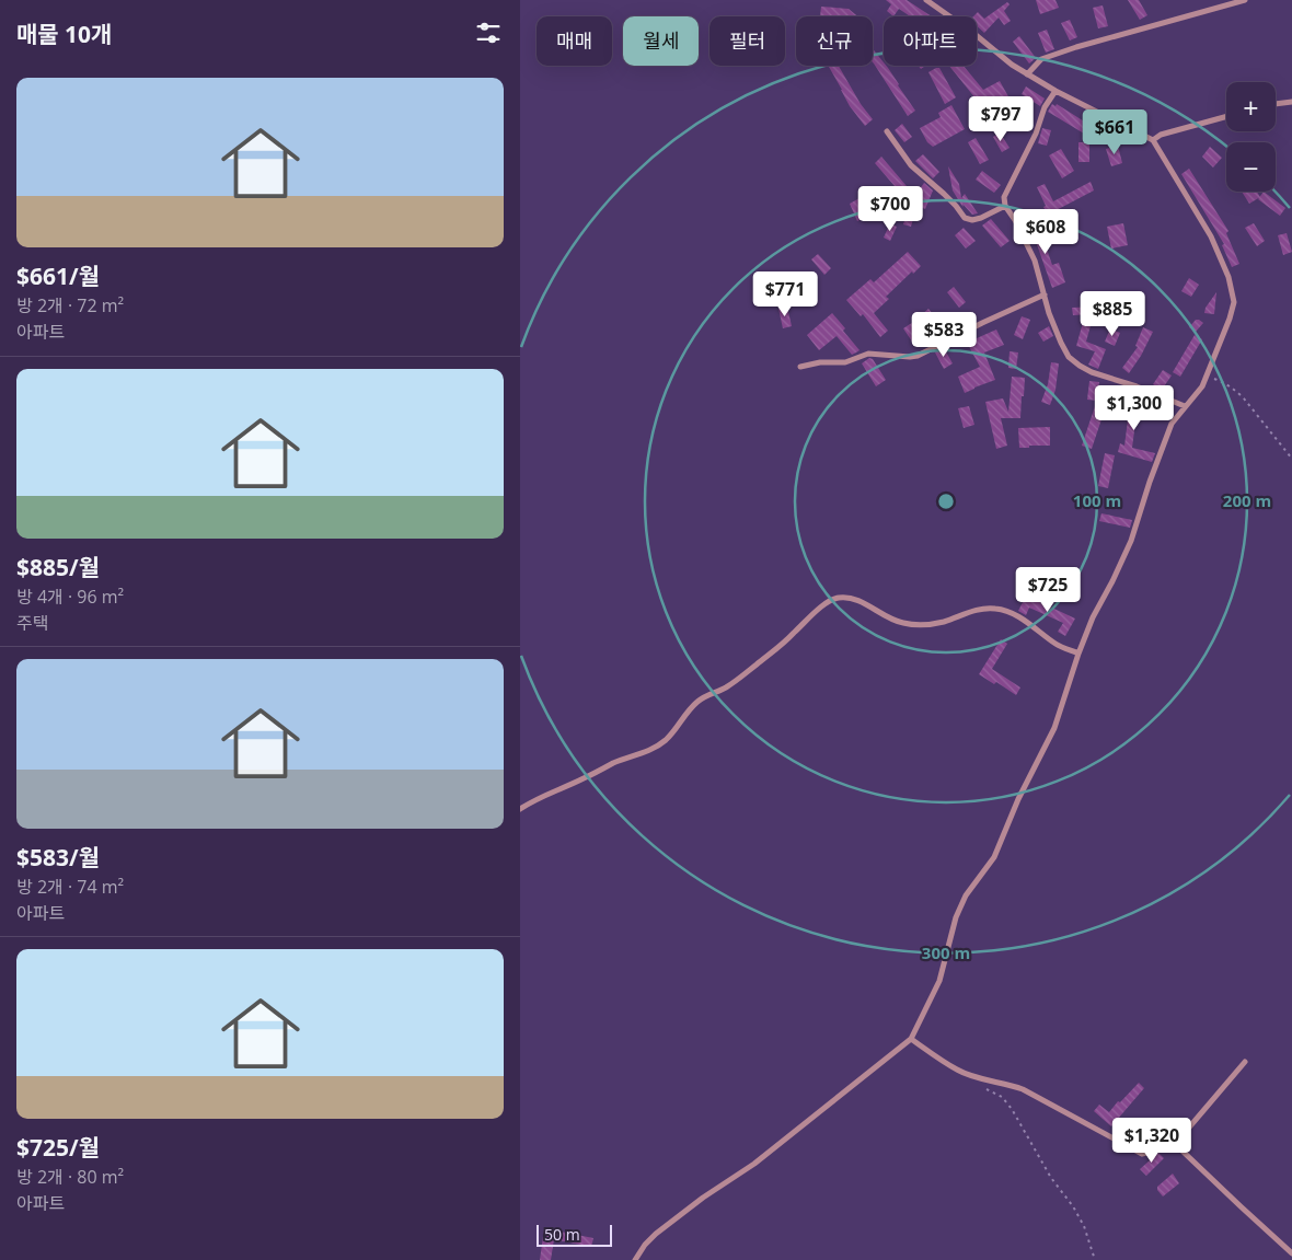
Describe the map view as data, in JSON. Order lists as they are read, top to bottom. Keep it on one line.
{"scale_bar":"50 m","page":{"heading":"매물 10개","chip":["매매","월세","필터","신규","아파트"],"list":[{"name":"$661/월","note":"방 2개 · 72 m² · 아파트"},{"name":"$885/월","note":"방 4개 · 96 m² · 주택"},{"name":"$583/월","note":"방 2개 · 74 m² · 아파트"},{"name":"$725/월","note":"방 2개 · 80 m² · 아파트"}],"map_buttons":["+","−"],"price":["$797","$661","$700","$608","$771","$885","$583","$1,300","$725","$1,320"],"scale":"50 m"},"rings":["100 m","200 m","300 m"]}
